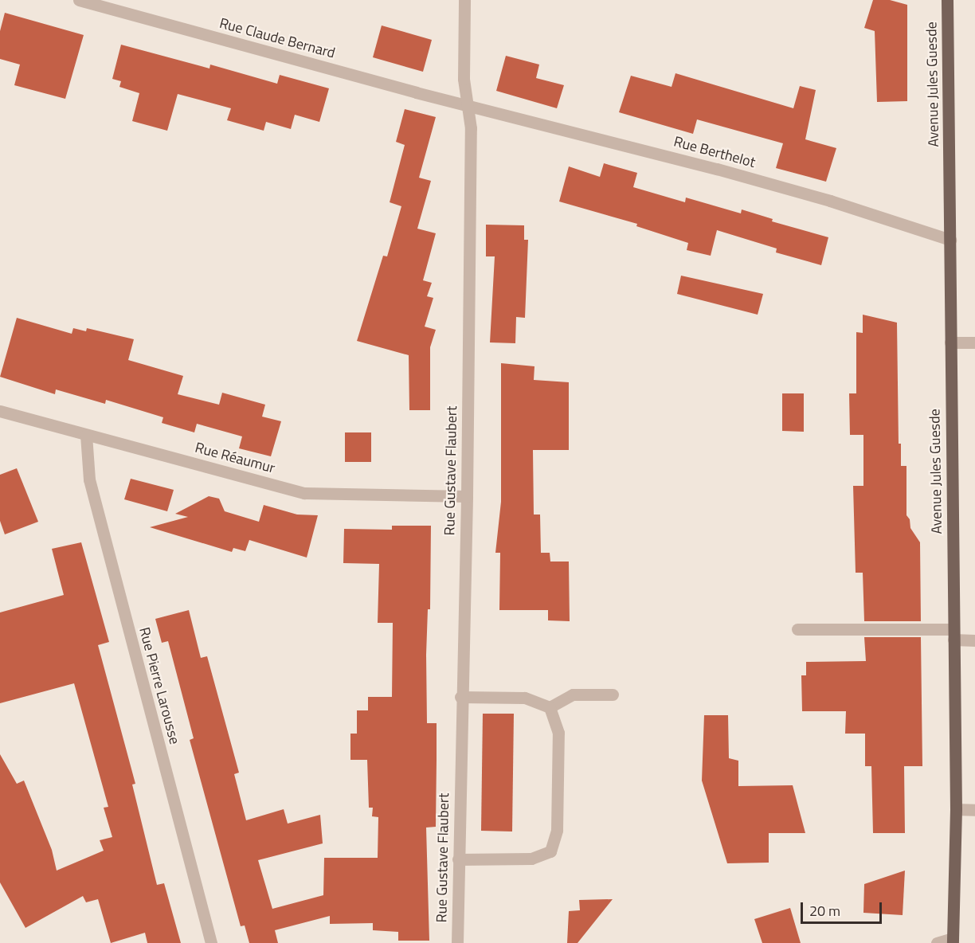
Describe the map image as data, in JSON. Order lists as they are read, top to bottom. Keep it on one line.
{"streets":{"main road":["Avenue Jules Guesde"],"street":["Rue Claude Bernard","Rue Berthelot","Rue Réaumur","Rue Gustave Flaubert","Rue Pierre Larousse"]},"crossings":[["Rue Claude Bernard","Rue Berthelot"],["Rue Claude Bernard","Rue Gustave Flaubert"],["Avenue Jules Guesde","Rue Berthelot"],["Rue Berthelot","Rue Gustave Flaubert"],["Rue Réaumur","Rue Gustave Flaubert"],["Rue Réaumur","Rue Pierre Larousse"]],"scale_bar":"20 m"}
